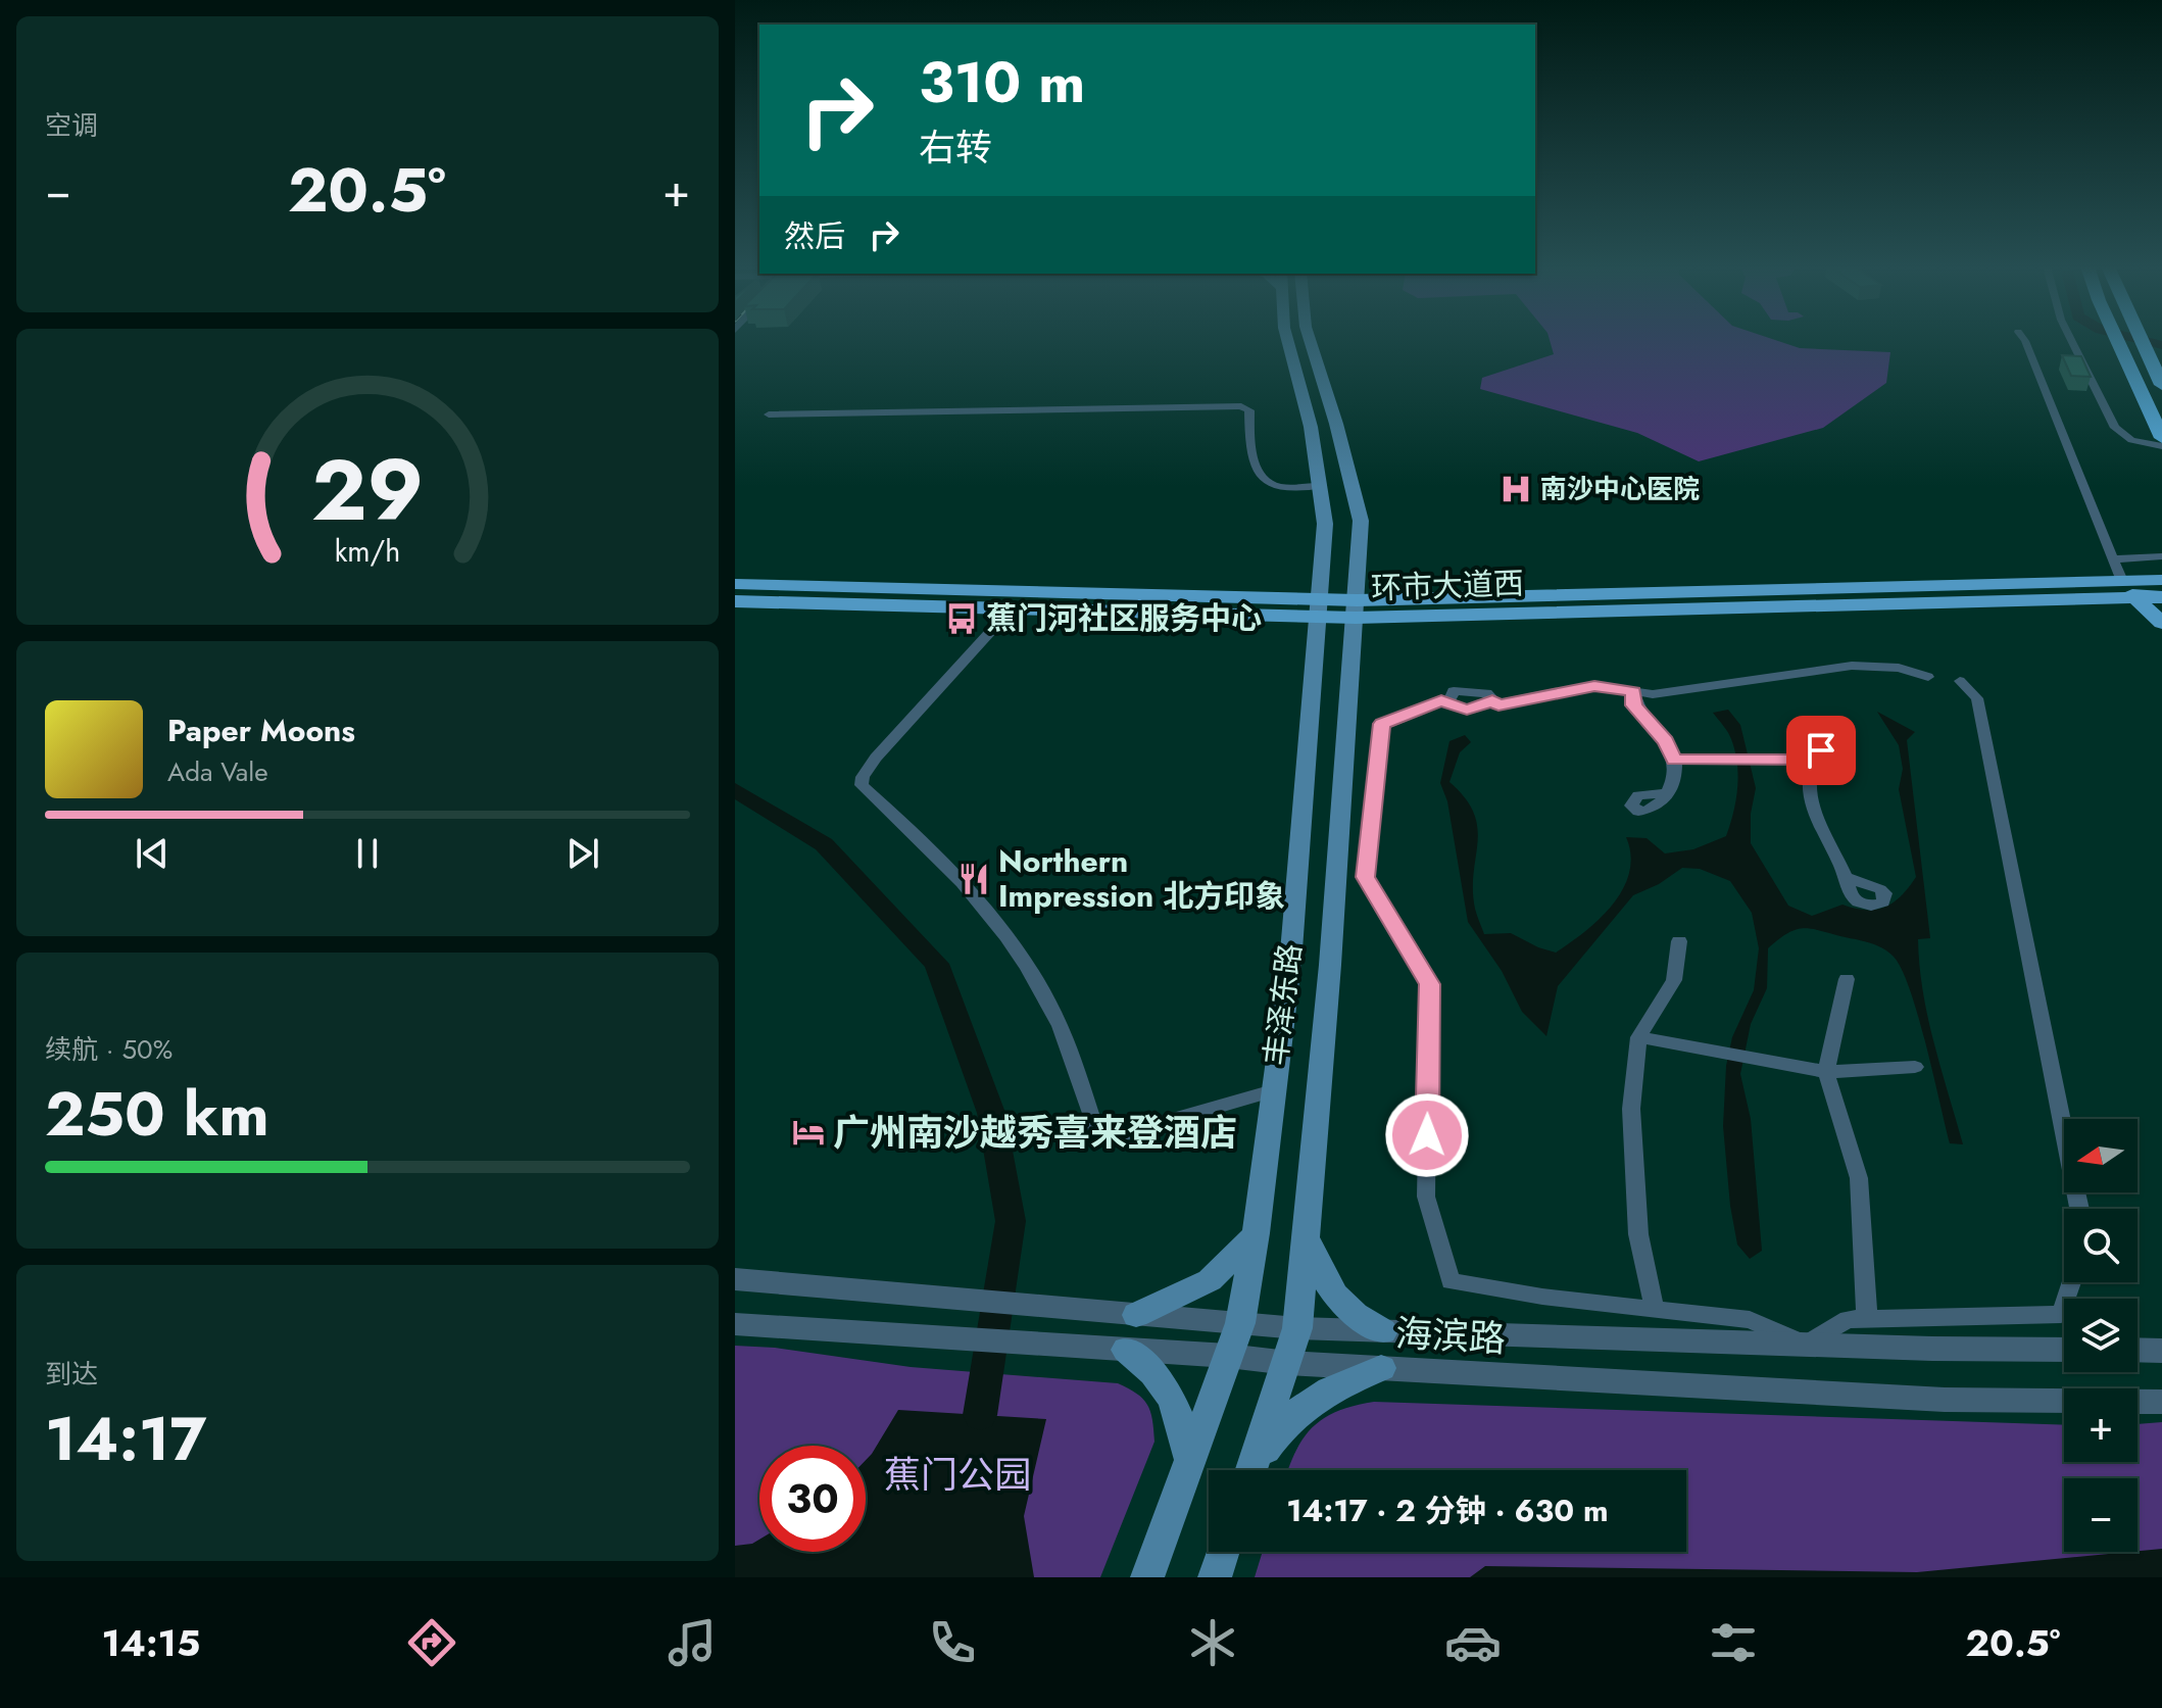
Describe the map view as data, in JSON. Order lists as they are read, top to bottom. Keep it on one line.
{"streets":{"main road":["环市大道西","丰泽东路"],"street":["海滨路"]},"crossings":[["环市大道西","丰泽东路"],["丰泽东路","海滨路"]],"parks":["蕉门公园"],"places":{"hospital":["南沙中心医院"],"bus stop":["蕉门河社区服务中心"],"restaurant":["Northern Impression 北方印象"],"hotel":["广州南沙越秀喜来登酒店"]},"north":"left","page":{"tile":["空调",["续航 · 50%","250 km"],["到达","14:17"]],"turn":["310 m","右转"],"heat":["−","20.5°","+"],"then":"然后","song":["Paper Moons","Ada Vale"],"map_buttons":["+","−"],"limit":"30","trip":"14:17 · 2 分钟 · 630 m","tabs":["14:15","20.5°"],"gauge":["29","km/h"]}}
